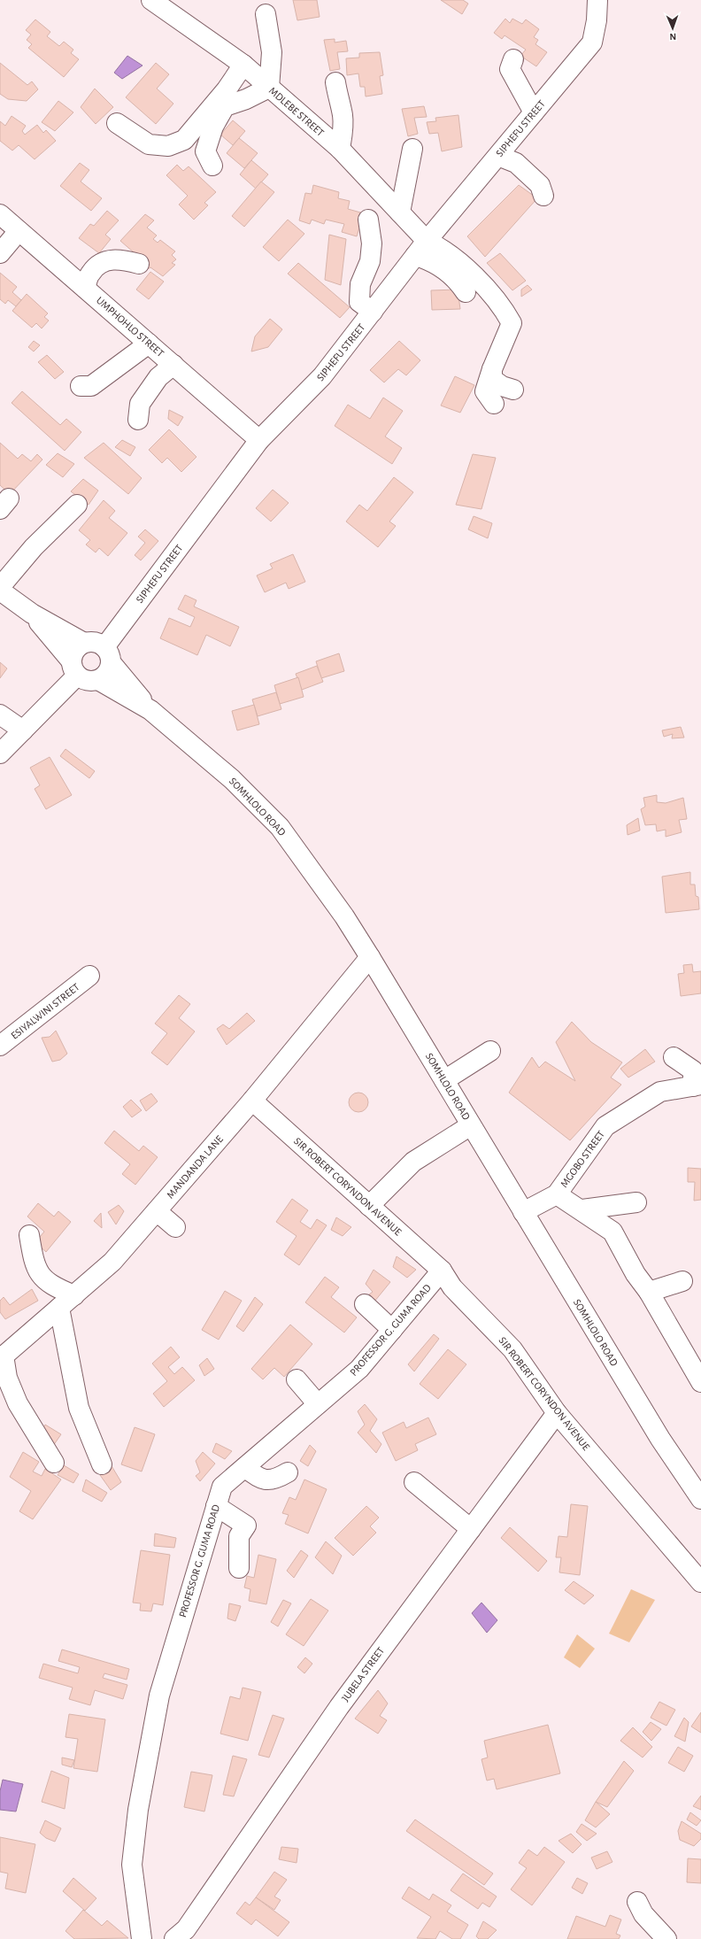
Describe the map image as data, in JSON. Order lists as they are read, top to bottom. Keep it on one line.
{"streets":{"street":["MDLEBE STREET","SIPHEFU STREET","UMPHOHLO STREET","SOMHLOLO ROAD","ESIYALWINI STREET","MGOBO STREET","MANDANDA LANE","SIR ROBERT CORYNDON AVENUE","PROFESSOR G. GUMA ROAD","JUBELA STREET"]},"crossings":[["MDLEBE STREET","SIPHEFU STREET"],["SIPHEFU STREET","UMPHOHLO STREET"],["SIPHEFU STREET","SOMHLOLO ROAD"],["SOMHLOLO ROAD","MGOBO STREET"],["SOMHLOLO ROAD","MANDANDA LANE"],["MANDANDA LANE","SIR ROBERT CORYNDON AVENUE"],["SIR ROBERT CORYNDON AVENUE","PROFESSOR G. GUMA ROAD"],["SIR ROBERT CORYNDON AVENUE","JUBELA STREET"]],"north":"bottom"}
